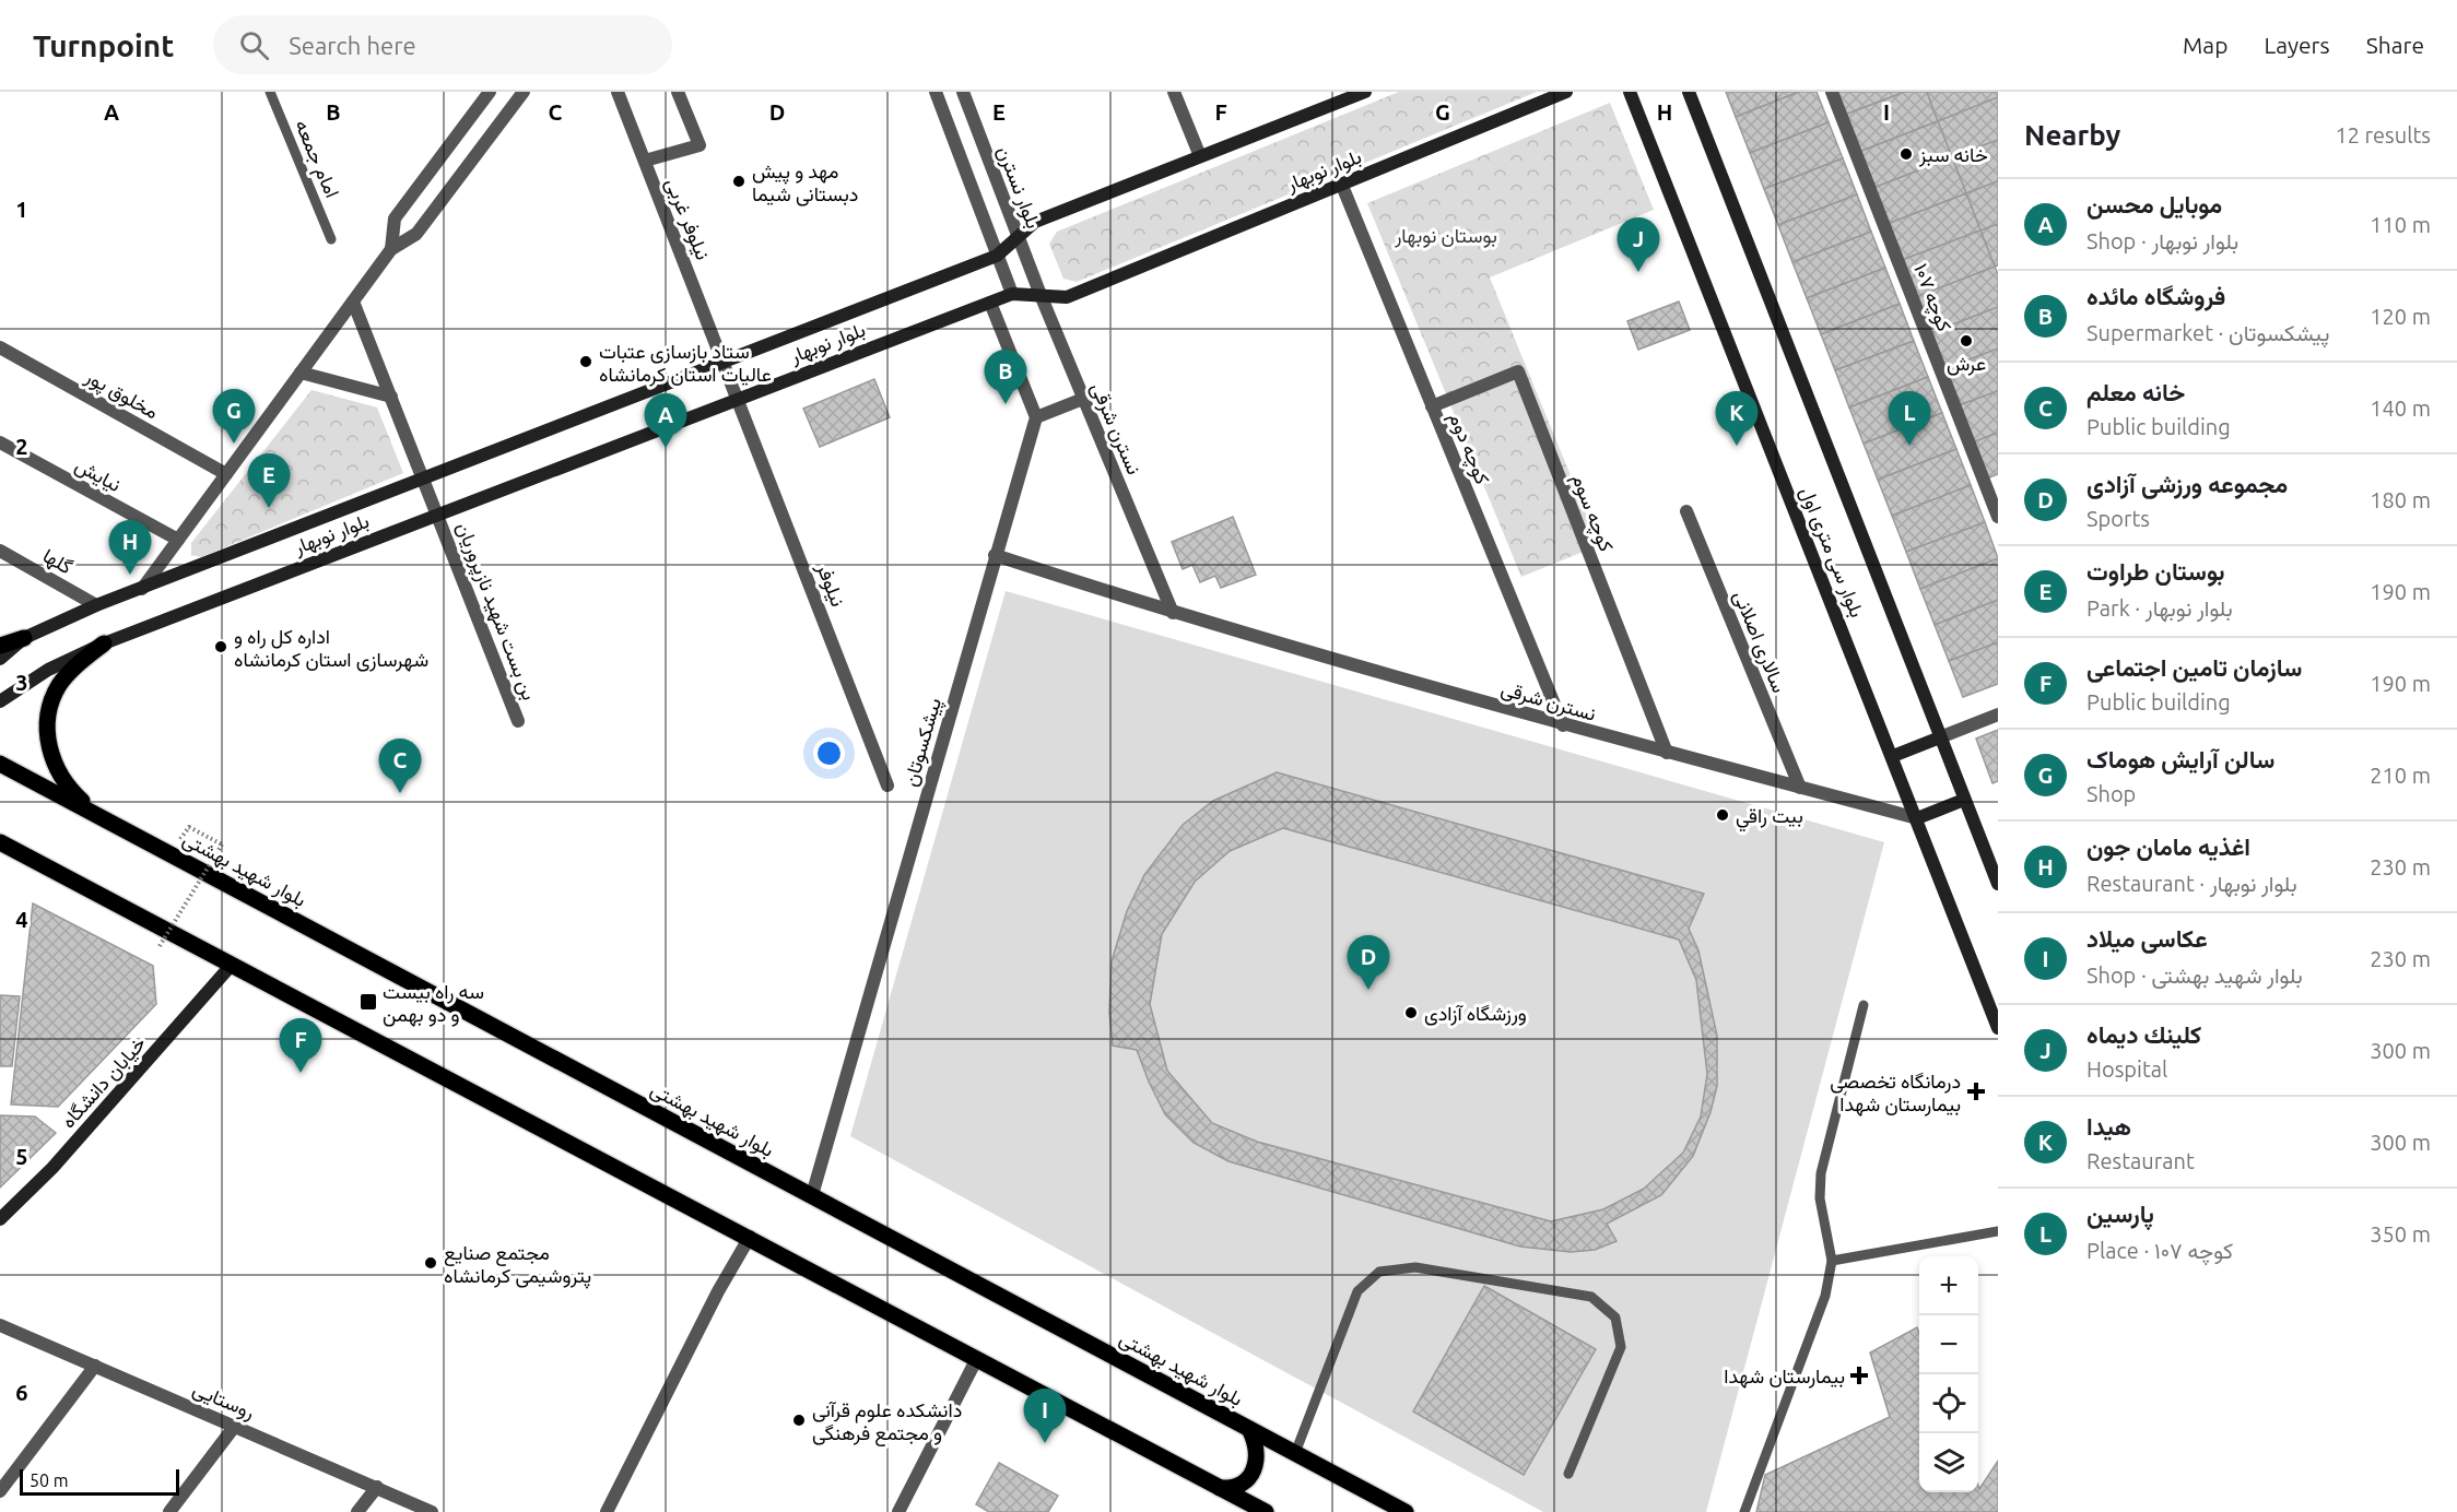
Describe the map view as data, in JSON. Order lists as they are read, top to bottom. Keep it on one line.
{"streets":{"main road":["بلوار نوبهار","بلوار سی متری اول","بلوار شهید بهشتی","خیابان دانشگاه"],"street":["بلوار نسترن","نیلوفر غربی","کوچه ۱۰۷","مخلوق پور","نسترن شرقی","کوچه دوم","نیایش","کوچه سوم","گلها","نیلوفر","بن بست شهید نازپروریان","سالاری اصلانی","پیشکسوتان","روستایی"],"lane":["امام جمعه"]},"crossings":[["بلوار نوبهار","بلوار نسترن"],["بلوار نوبهار","نیلوفر غربی"],["بلوار نوبهار","نسترن شرقی"],["بلوار نوبهار","کوچه دوم"],["بلوار نوبهار","گلها"],["بلوار نوبهار","نیلوفر"],["بلوار نوبهار","بن بست شهید نازپروریان"],["بلوار نسترن","نسترن شرقی"],["نیلوفر غربی","نیلوفر"],["نسترن شرقی","کوچه دوم"],["نسترن شرقی","کوچه سوم"],["نسترن شرقی","بلوار سی متری اول"],["نسترن شرقی","سالاری اصلانی"],["نسترن شرقی","پیشکسوتان"],["کوچه دوم","کوچه سوم"],["پیشکسوتان","بلوار شهید بهشتی"]],"parks":["بوستان نوبهار"],"places":{"other":["خانه سبز","مهد و پیش دبستانی شیما","عرش","ستاد بازسازی عتبات عالیات استان کرمانشاه","اداره کل راه و شهرسازی استان کرمانشاه","بيت راقي","ورزشگاه آزادی","مجتمع صنایع پتروشیمی کرمانشاه","دانشکده علوم قرآنی و مجتمع فرهنگی"],"transit":["سه راه بیست و دو بهمن"],"health":["درمانگاه تخصصی بیمارستان شهدا","بیمارستان شهدا"]},"scale_bar":"50 m","page":{"header":"Turnpoint","search":"Search here","nav":["Map","Layers","Share"],"heading":["Nearby","12 results"],"list":[{"mark":"A","name":"موبایل محسن","note":"Shop · بلوار نوبهار","value":"110 m"},{"mark":"B","name":"فروشگاه مائده","note":"Supermarket · پیشکسوتان","value":"120 m"},{"mark":"C","name":"خانه معلم","note":"Public building","value":"140 m"},{"mark":"D","name":"مجموعه ورزشی آزادی","note":"Sports","value":"180 m"},{"mark":"E","name":"بوستان طراوت","note":"Park · بلوار نوبهار","value":"190 m"},{"mark":"F","name":"سازمان تامین اجتماعی","note":"Public building","value":"190 m"},{"mark":"G","name":"سالن آرایش هوماک","note":"Shop","value":"210 m"},{"mark":"H","name":"اغذیه مامان جون","note":"Restaurant · بلوار نوبهار","value":"230 m"},{"mark":"I","name":"عکاسی میلاد","note":"Shop · بلوار شهید بهشتی","value":"230 m"},{"mark":"J","name":"كلينك ديماه","note":"Hospital","value":"300 m"},{"mark":"K","name":"هیدا","note":"Restaurant","value":"300 m"},{"mark":"L","name":"پارسین","note":"Place · کوچه ۱۰۷","value":"350 m"}],"pins":["J","B","G","K","L","A","E","H","C","D","F","I"],"map_buttons":["+","−"],"scale":"50 m"},"grid":{"columns":["A","B","C","D","E","F","G","H","I"],"rows":["1","2","3","4","5","6"]}}
